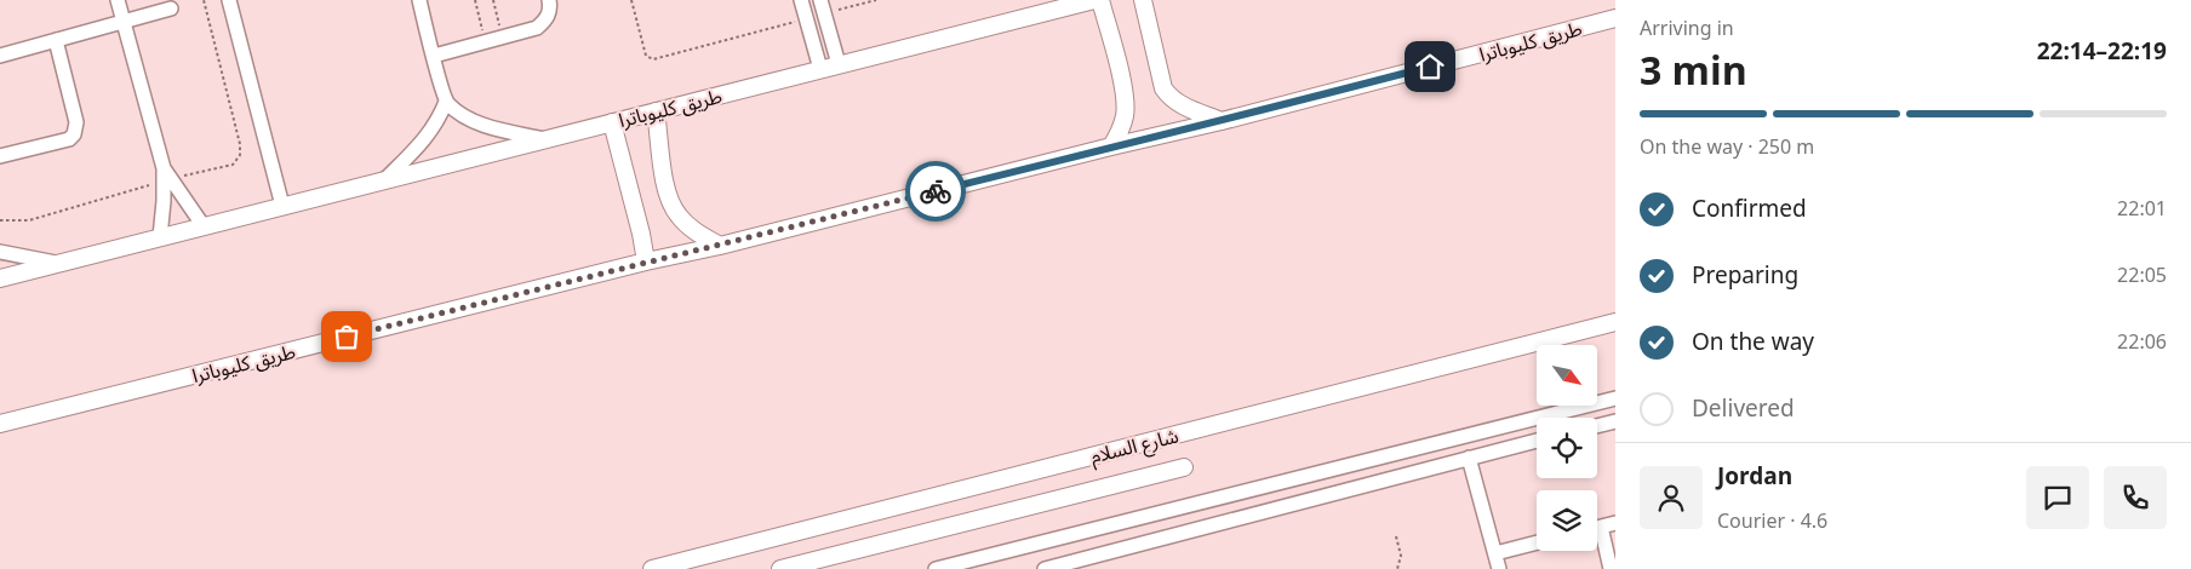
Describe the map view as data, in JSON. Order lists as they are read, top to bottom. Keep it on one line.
{"streets":{"main road":["طريق كليوباترا","شارع السلام"]},"north":"bottom right","page":{"heading":["3 min","Arriving in","22:14–22:19"],"panel":["Jordan","Courier · 4.6"],"bar":"On the way · 250 m","list":[["Confirmed","22:01"],["Preparing","22:05"],["On the way","22:06"],"Delivered"]}}
